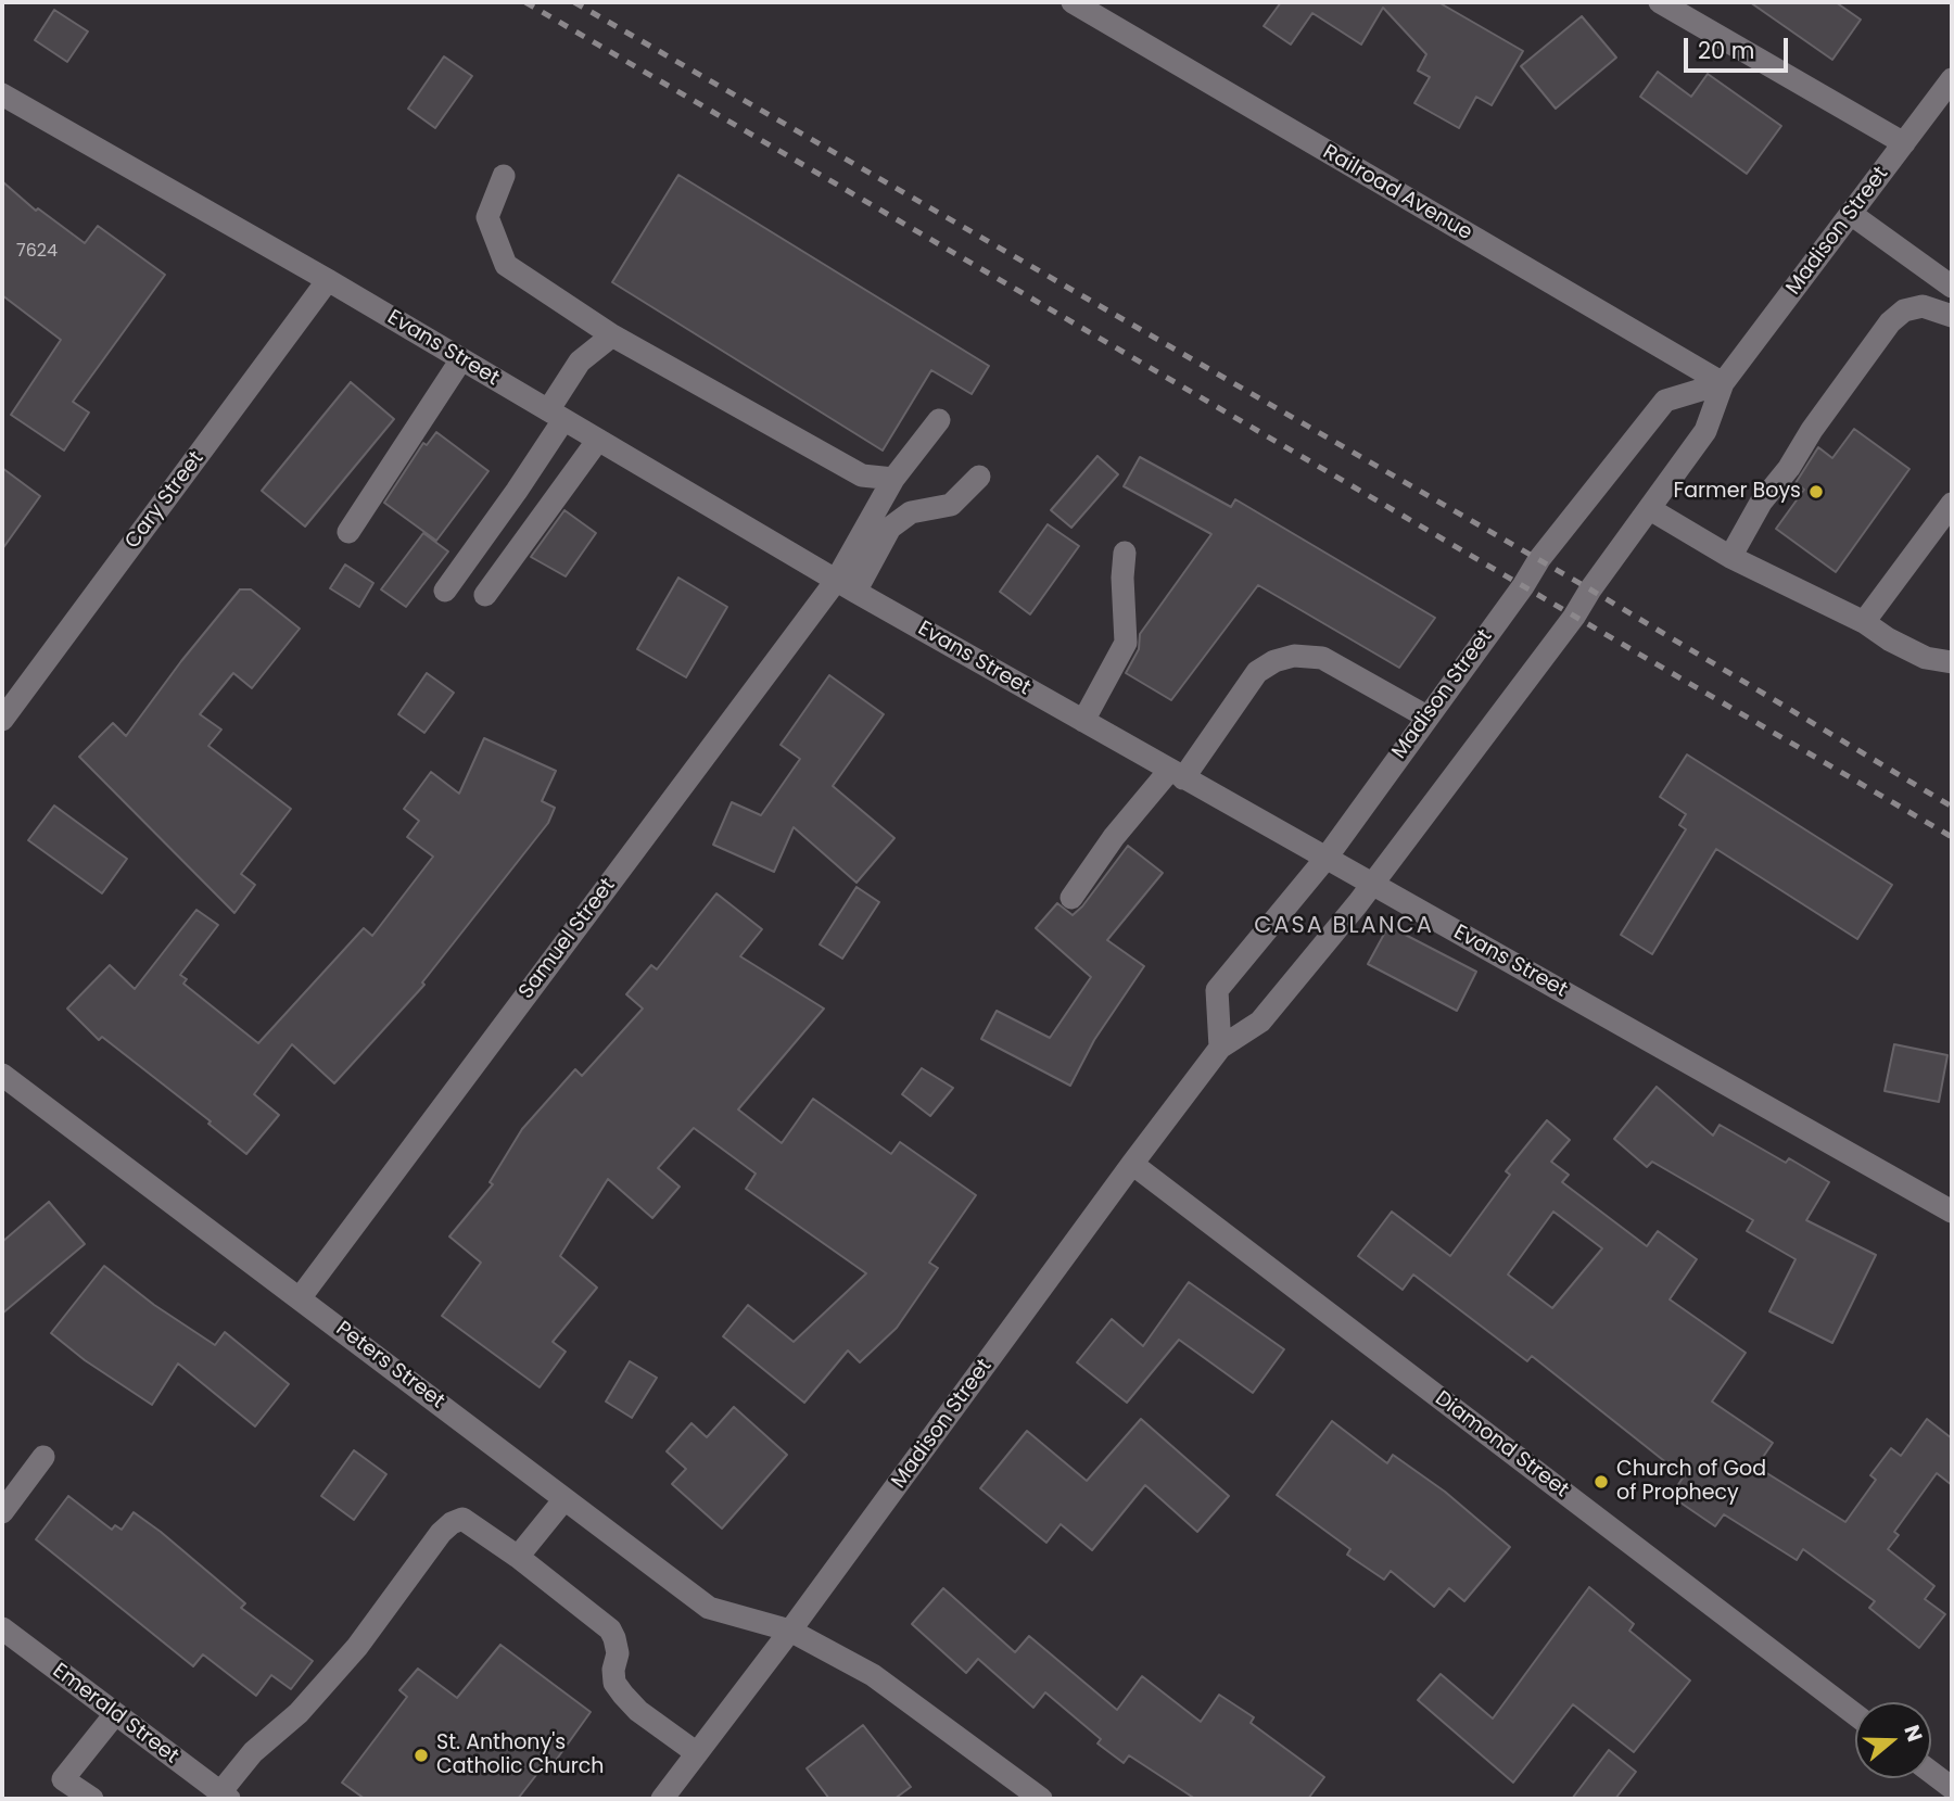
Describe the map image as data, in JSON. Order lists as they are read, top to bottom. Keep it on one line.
{"streets":{"street":["Railroad Avenue","Madison Street","Evans Street","Cary Street","Samuel Street","Peters Street","Diamond Street","Emerald Street"]},"crossings":[["Railroad Avenue","Madison Street"],["Madison Street","Evans Street"],["Madison Street","Peters Street"],["Madison Street","Diamond Street"],["Evans Street","Cary Street"],["Evans Street","Samuel Street"],["Samuel Street","Peters Street"]],"districts":["CASA BLANCA"],"places":["Farmer Boys","Church of God of Prophecy","St. Anthony's Catholic Church"],"house_numbers":["7624"],"scale_bar":"20 m","north":"right"}
